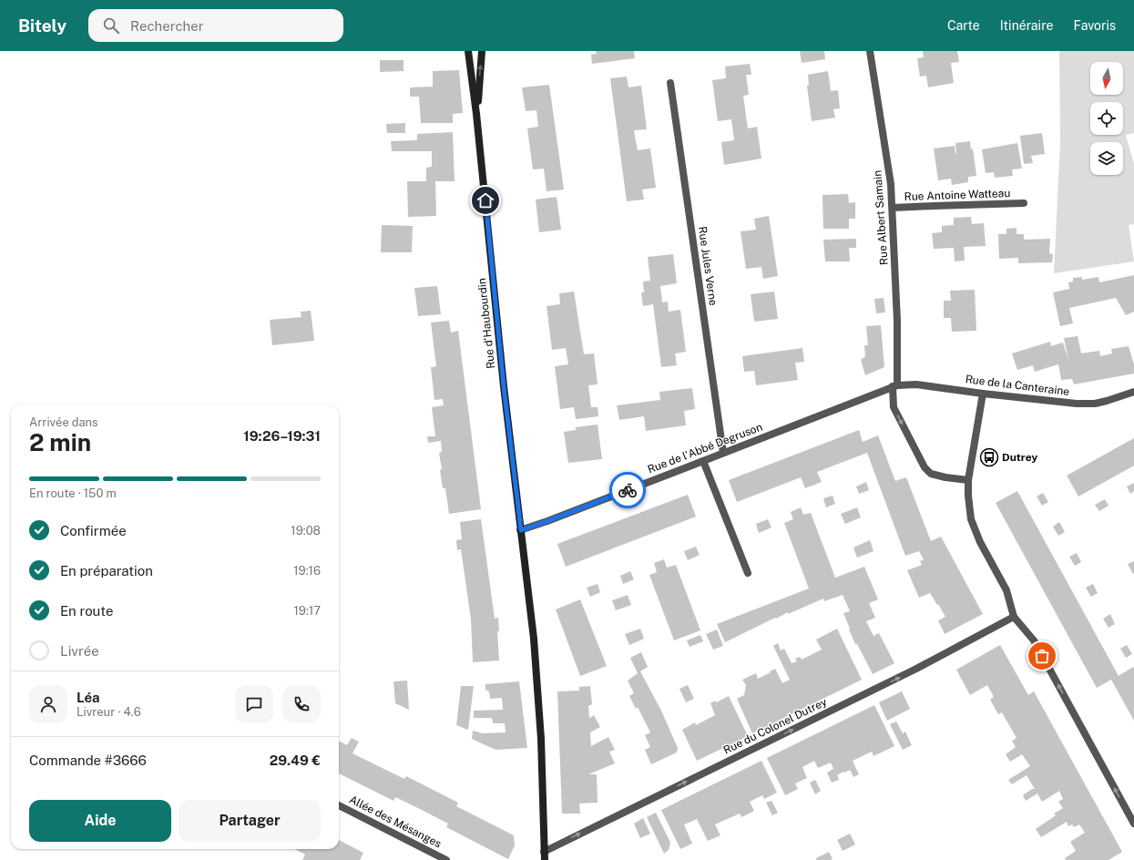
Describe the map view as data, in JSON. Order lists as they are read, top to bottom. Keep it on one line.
{"streets":{"street":["Rue Antoine Watteau","Rue Albert Samain","Rue Jules Verne","Rue d'Haubourdin","Rue de la Canteraine","Rue de l'Abbé Degruson","Rue du Colonel Dutrey","Allée des Mésanges"]},"crossings":[["Rue Antoine Watteau","Rue Albert Samain"],["Rue Albert Samain","Rue de la Canteraine"],["Rue Albert Samain","Rue de l'Abbé Degruson"],["Rue Jules Verne","Rue de l'Abbé Degruson"],["Rue d'Haubourdin","Rue de l'Abbé Degruson"],["Rue d'Haubourdin","Rue du Colonel Dutrey"],["Rue de la Canteraine","Rue de l'Abbé Degruson"]],"one_way":["Rue du Colonel Dutrey"],"places":{"bus stop":["Dutrey"]},"north":"bottom","page":{"header":"Bitely","search":"Rechercher","nav":["Carte","Itinéraire","Favoris"],"heading":["2 min","Arrivée dans","19:26–19:31"],"panel":["Léa","Livreur · 4.6","Commande #3666","29.49 €"],"bar":"En route · 150 m","list":[["Confirmée","19:08"],["En préparation","19:16"],["En route","19:17"],"Livrée"],"buttons":["Aide","Partager"]}}
